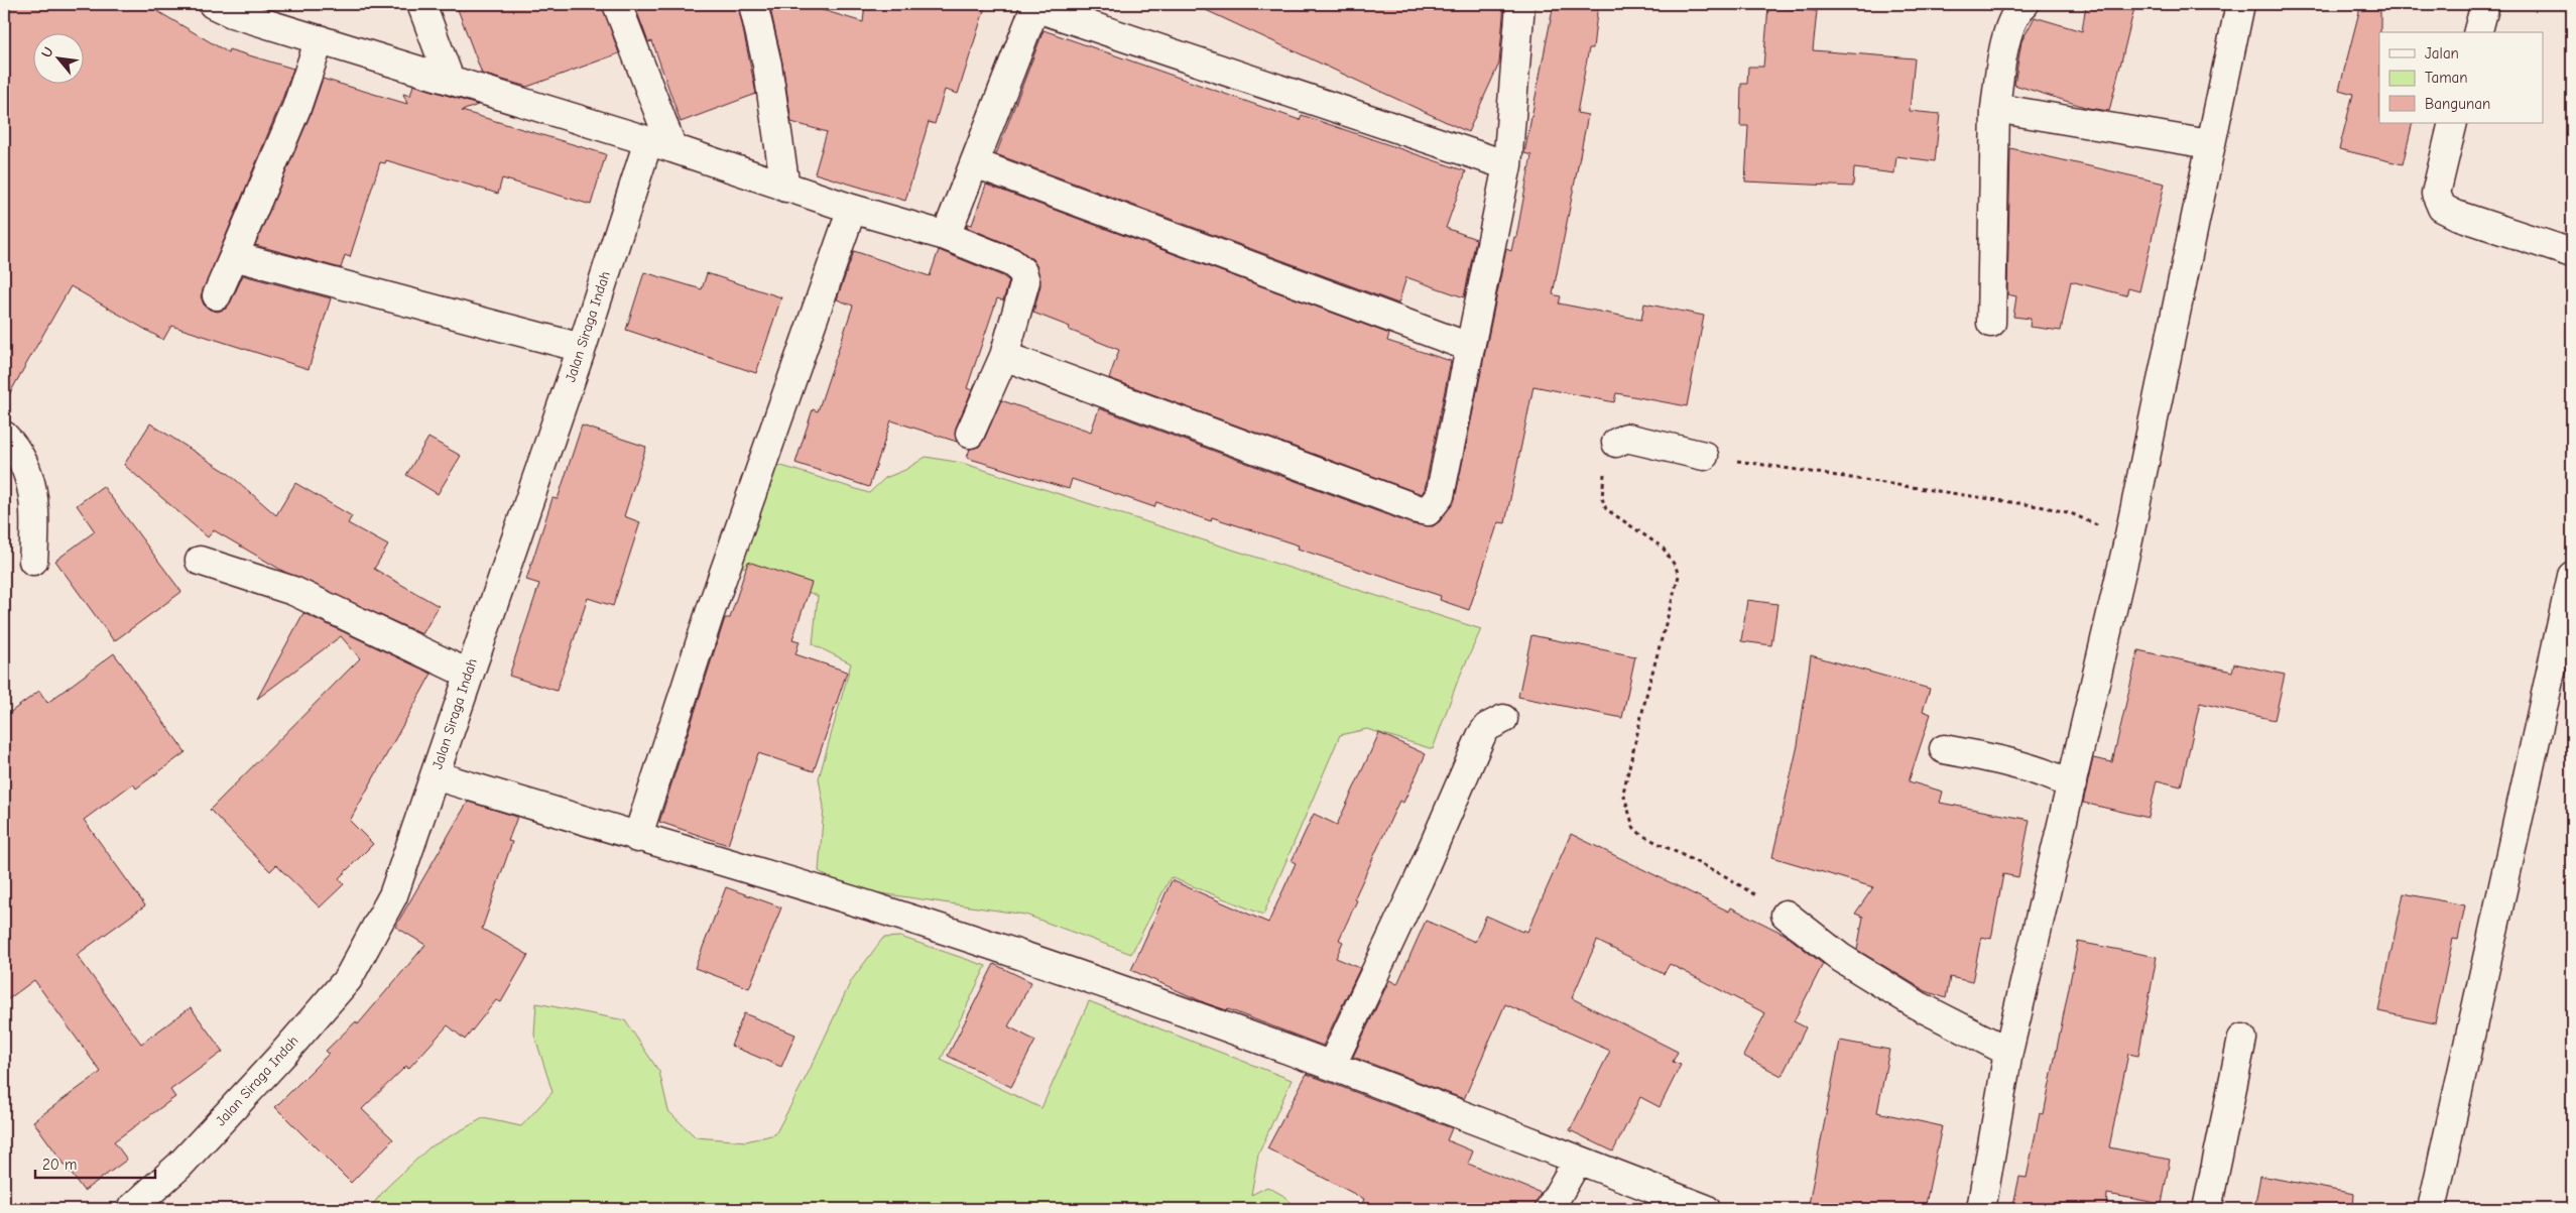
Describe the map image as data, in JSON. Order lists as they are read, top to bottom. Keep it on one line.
{"streets":{"street":["Jalan Siraga Indah"]},"legend":["Jalan","Taman","Bangunan"],"scale_bar":"20 m","north":"top left"}
